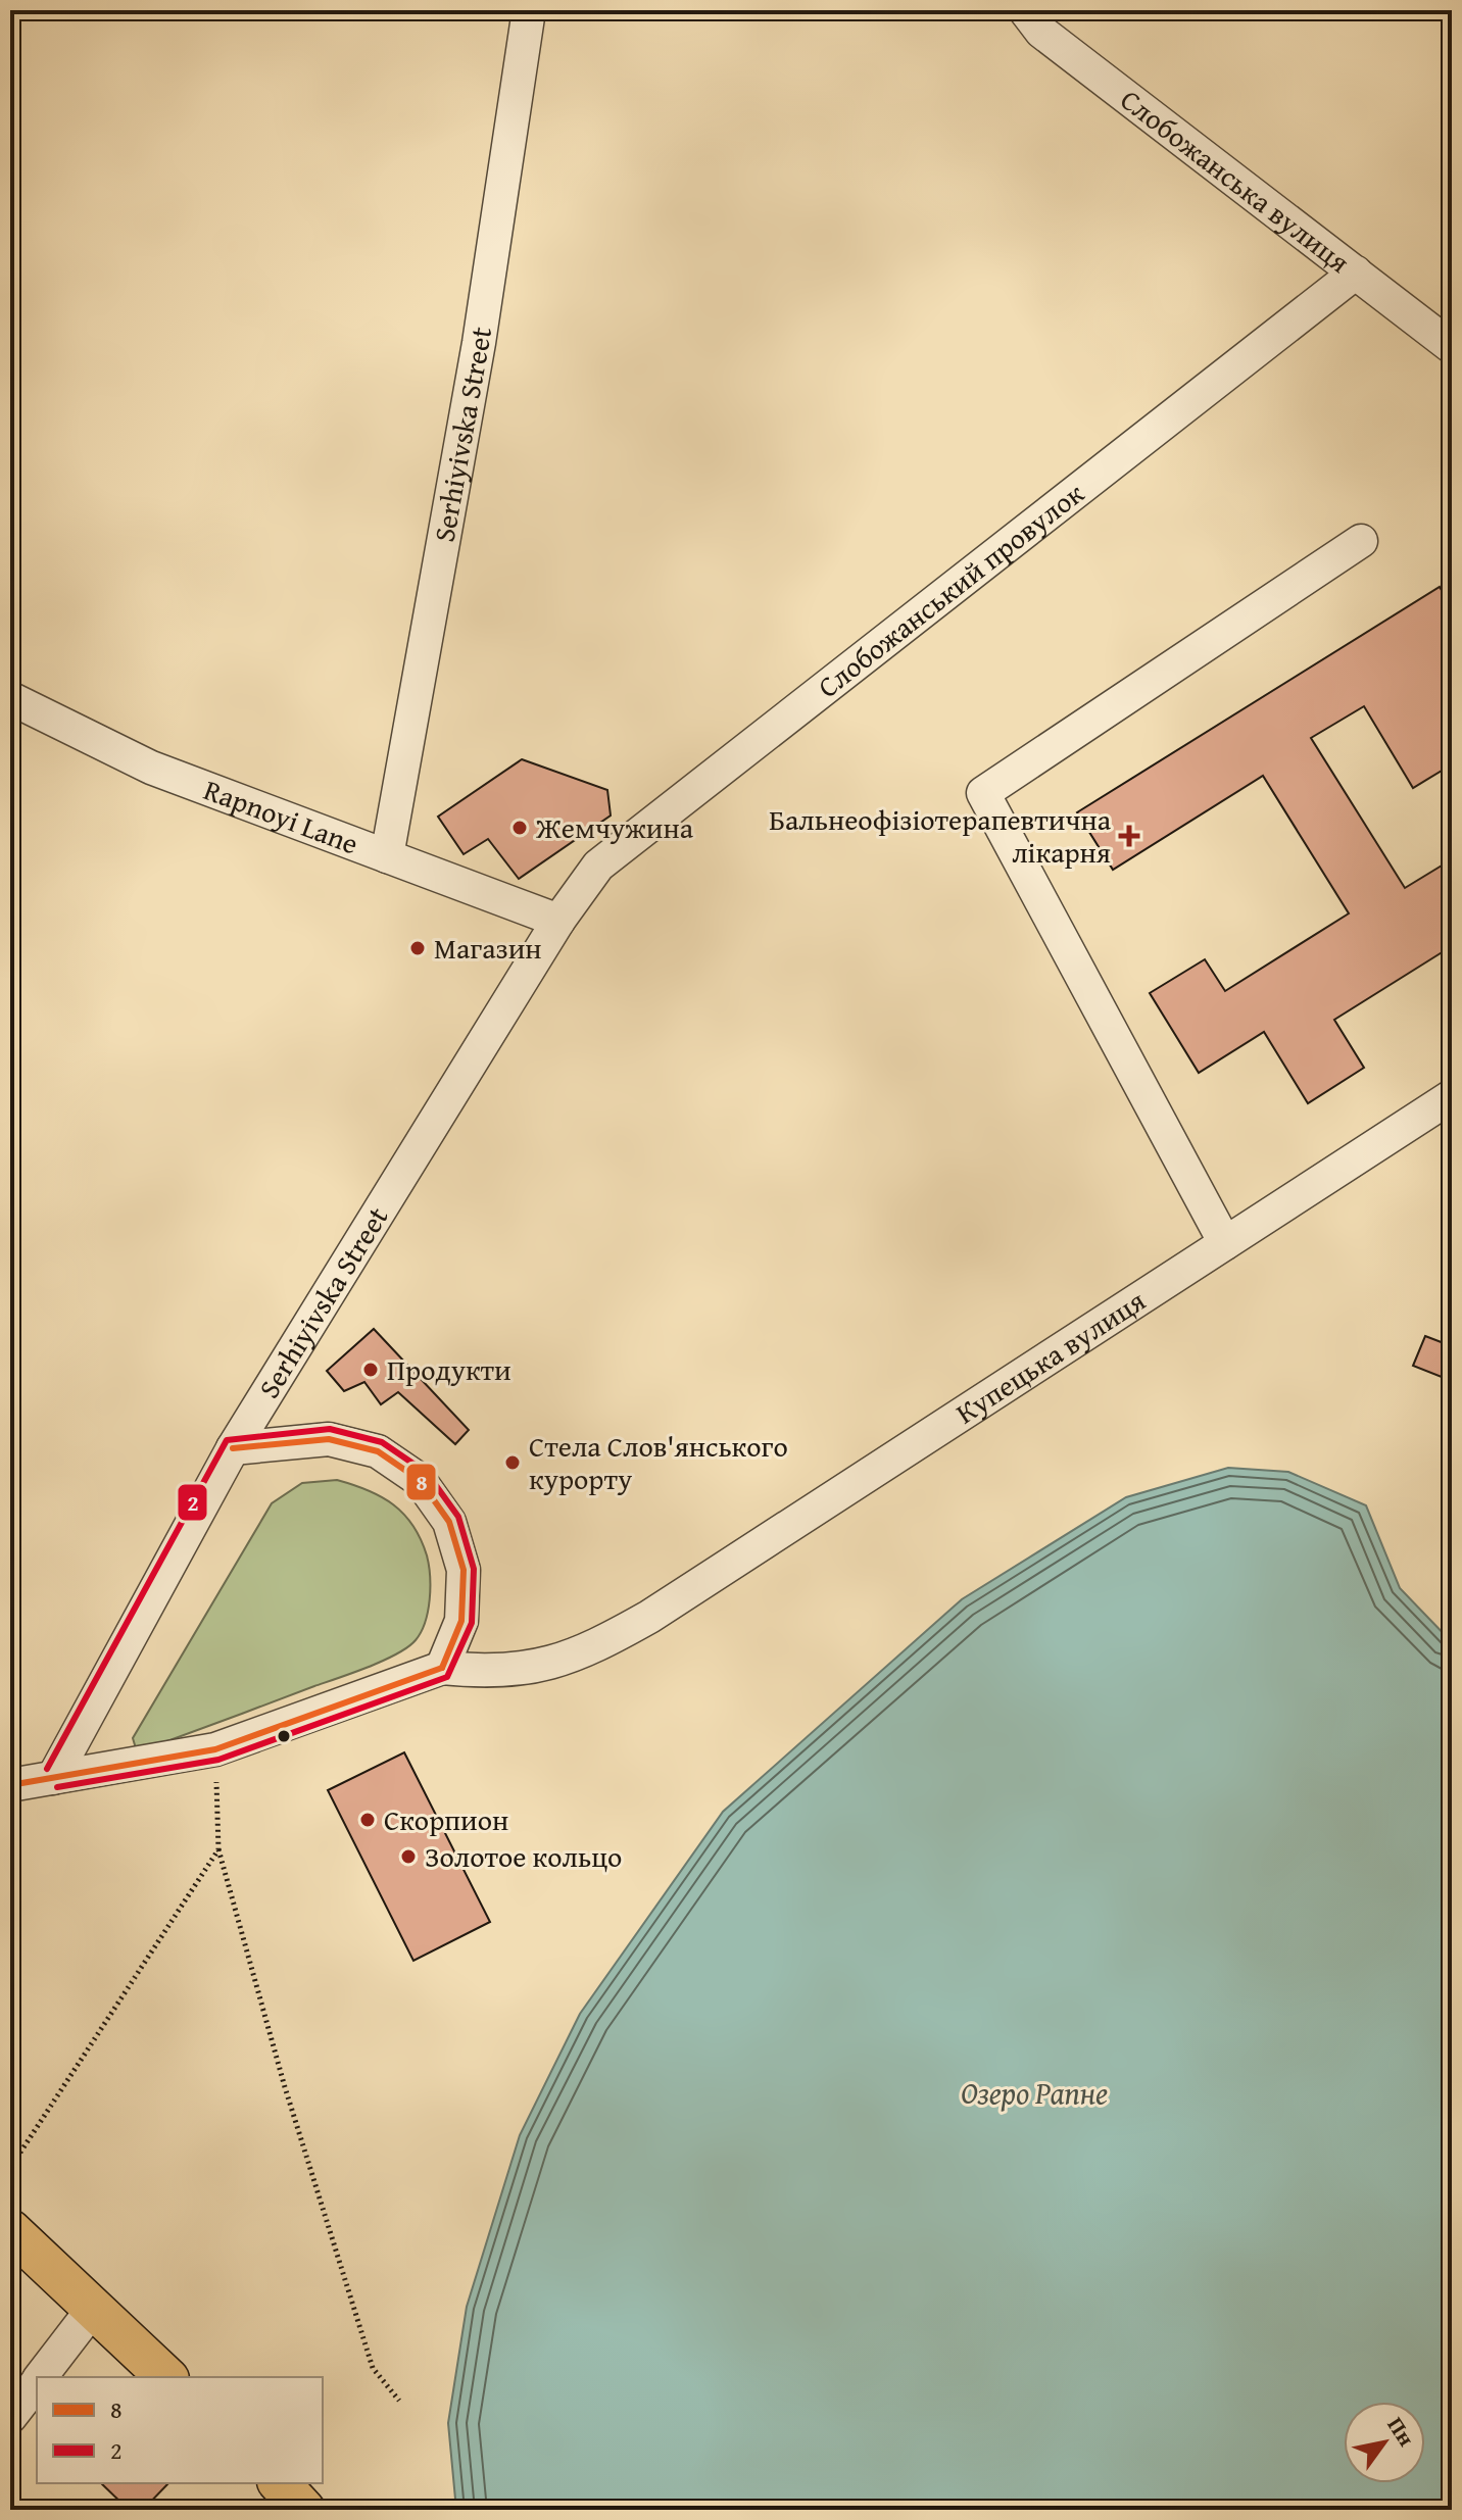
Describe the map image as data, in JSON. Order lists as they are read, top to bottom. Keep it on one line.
{"streets":{"street":["Слобожанська вулиця","Serhiyivska Street","Слобожанський провулок","Rapnoyi Lane","Купецька вулиця"]},"crossings":[["Слобожанська вулиця","Слобожанський провулок"],["Serhiyivska Street","Слобожанський провулок"],["Serhiyivska Street","Rapnoyi Lane"],["Слобожанський провулок","Rapnoyi Lane"]],"water":["Озеро Рапне"],"places":{"other":["Жемчужина","Магазин","Продукти","Стела Слов'янського курорту","Скорпион","Золотое кольцо"],"health":["Бальнеофізіотерапевтична лікарня"]},"lines":["transit line 2","transit line 8"],"legend":["8","2"],"north":"top right"}
